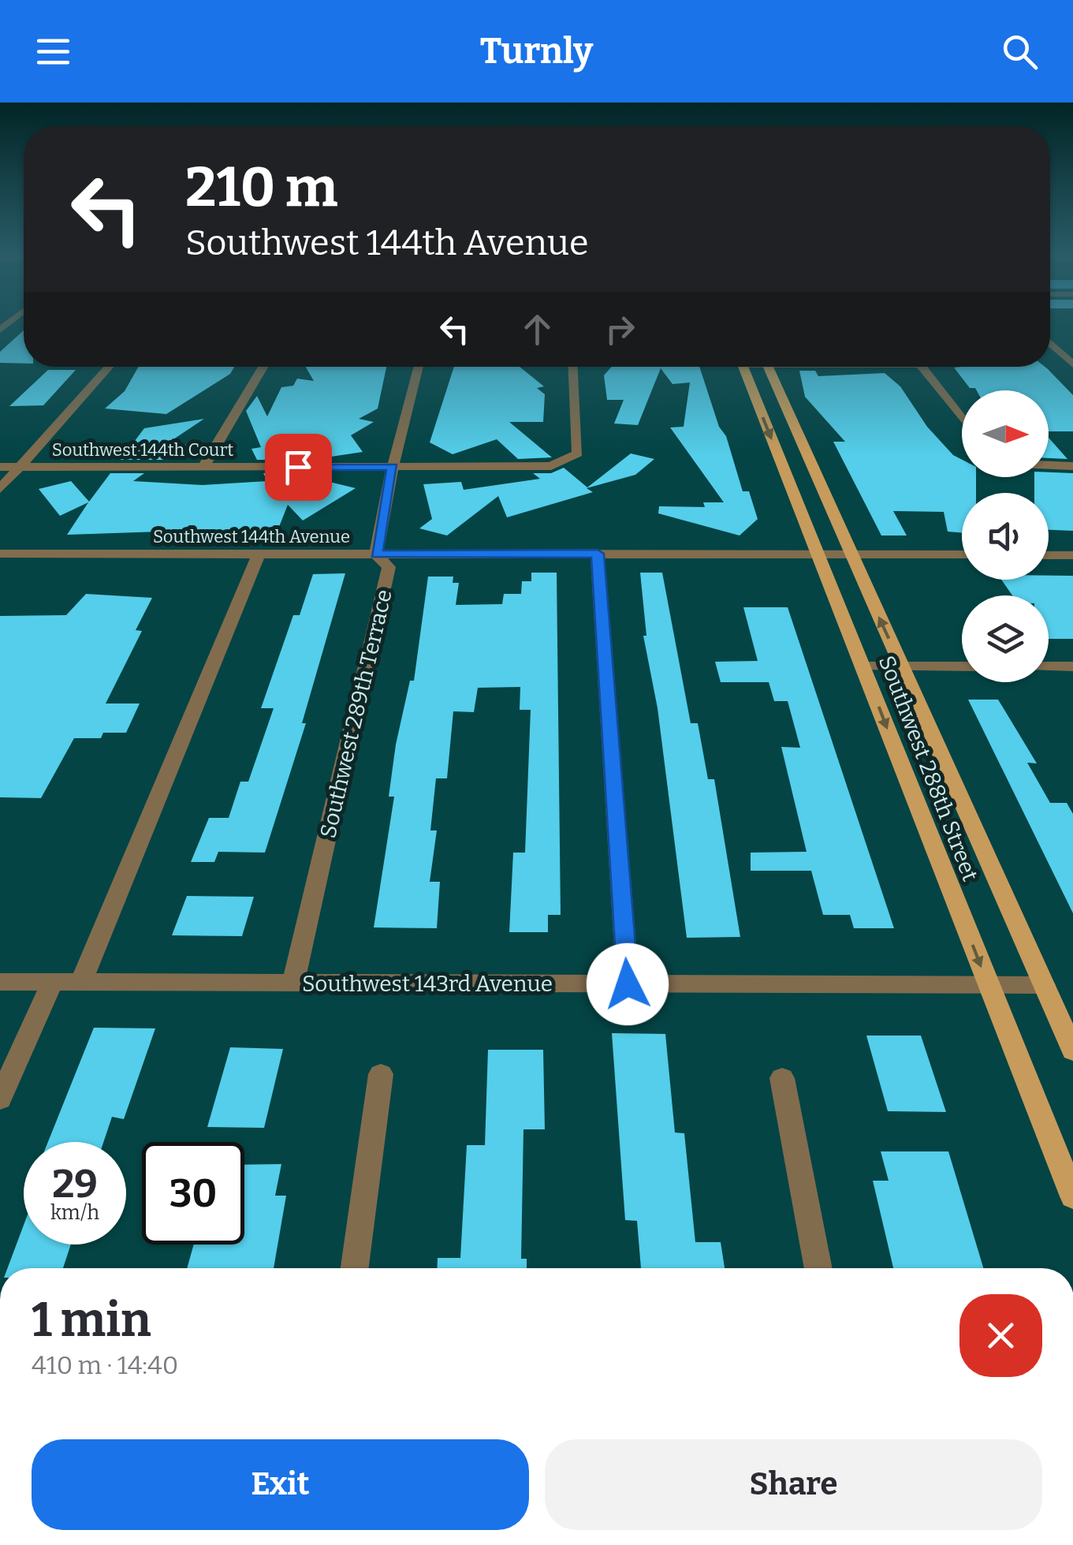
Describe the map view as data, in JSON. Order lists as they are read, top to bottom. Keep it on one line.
{"streets":{"main road":["Southwest 288th Street"],"street":["Southwest 144th Court","Southwest 144th Avenue","Southwest 289th Terrace","Southwest 143rd Avenue"]},"crossings":[["Southwest 144th Court","Southwest 289th Terrace"],["Southwest 144th Avenue","Southwest 289th Terrace"],["Southwest 144th Avenue","Southwest 288th Street"],["Southwest 289th Terrace","Southwest 143rd Avenue"],["Southwest 288th Street","Southwest 143rd Avenue"]],"north":"right","page":{"header":"Turnly","turn":["210 m","Southwest 144th Avenue"],"speed":"29 km/h","limit":"30","heading":["1 min","410 m · 14:40"],"buttons":["Exit","Share"]}}
